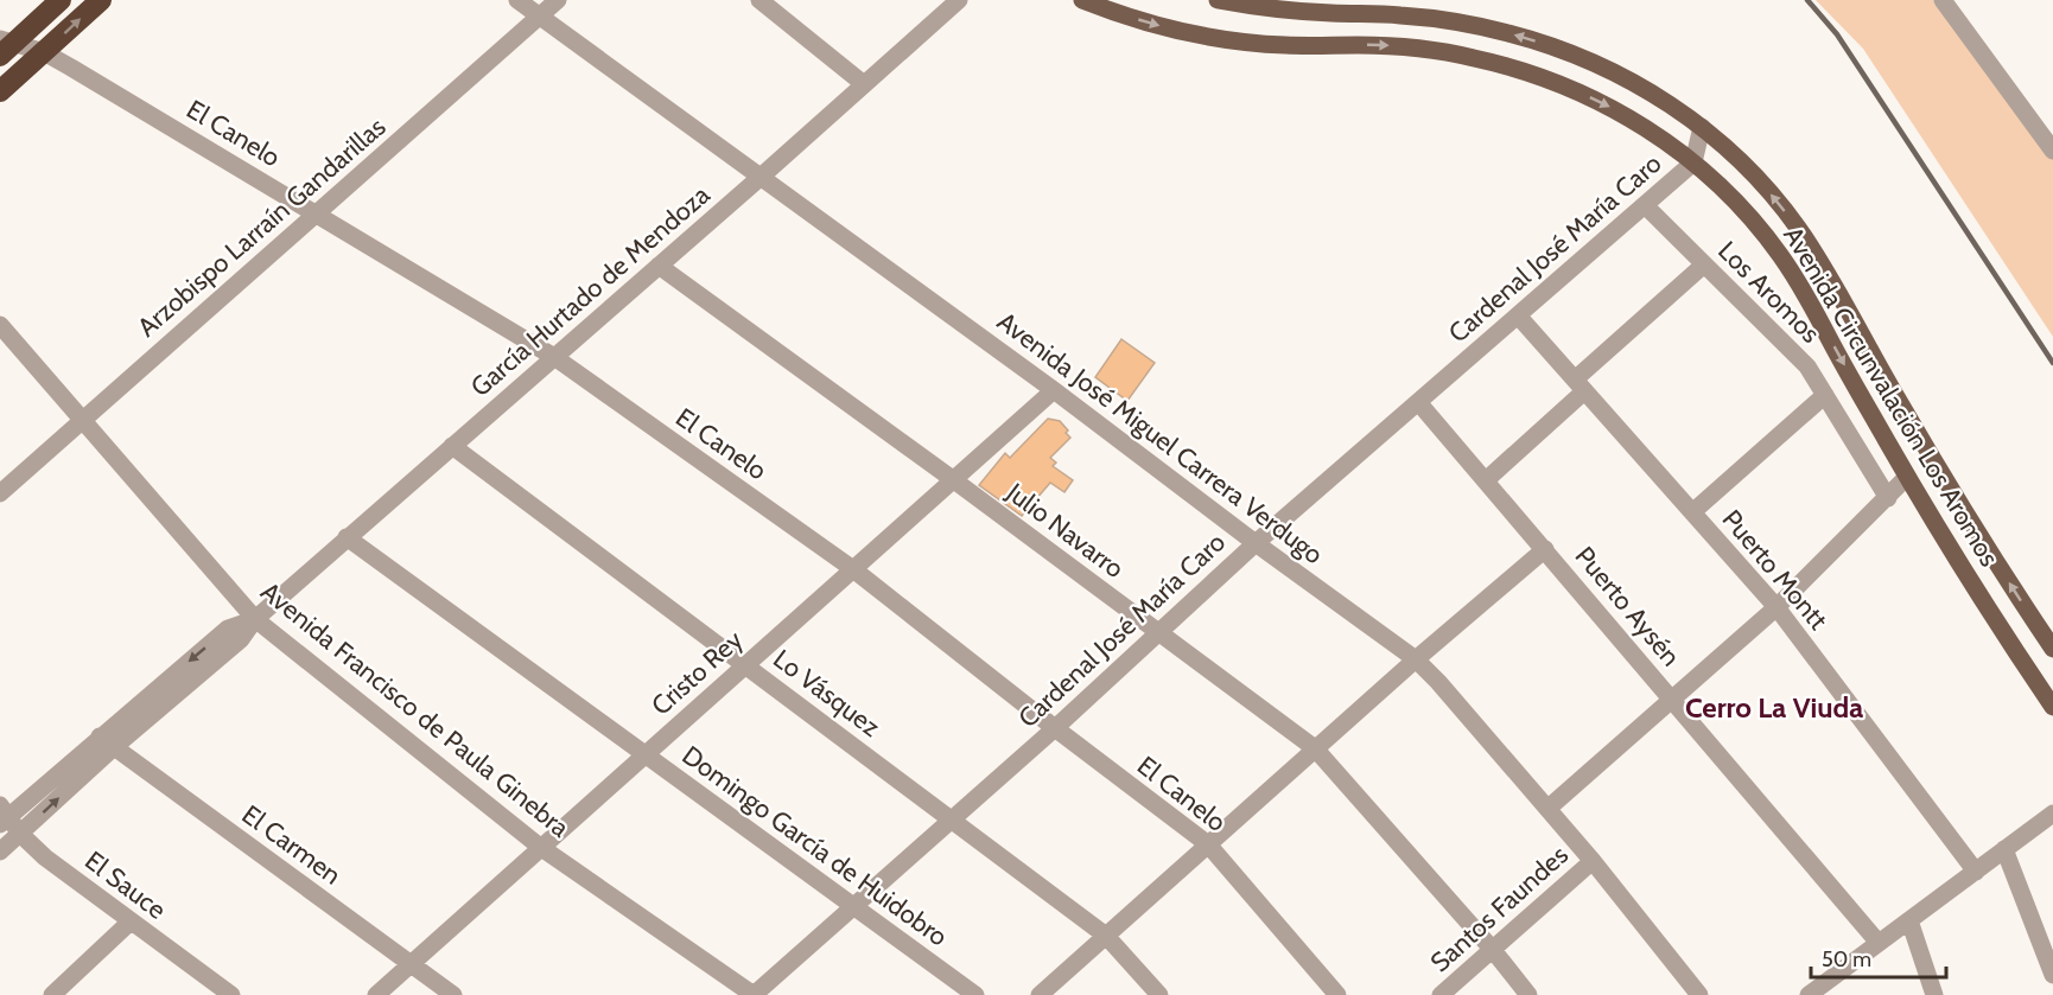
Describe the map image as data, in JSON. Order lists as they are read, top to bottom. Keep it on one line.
{"streets":{"main road":["Avenida Circunvalación Los Aromos"],"street":["El Canelo","Arzobispo Larraín Gandarillas","Cardenal José María Caro","García Hurtado de Mendoza","Los Aromos","Avenida José Miguel Carrera Verdugo","Julio Navarro","Puerto Montt","Puerto Aysén","Cristo Rey","Lo Vásquez","Avenida Francisco de Paula Ginebra","El Carmen","Domingo García de Huidobro","El Sauce","Santos Faundes"]},"crossings":[["El Canelo","Arzobispo Larraín Gandarillas"],["El Canelo","Cardenal José María Caro"],["El Canelo","García Hurtado de Mendoza"],["El Canelo","Cristo Rey"],["Arzobispo Larraín Gandarillas","Avenida José Miguel Carrera Verdugo"],["Arzobispo Larraín Gandarillas","Avenida Francisco de Paula Ginebra"],["Cardenal José María Caro","Los Aromos"],["Cardenal José María Caro","Avenida Circunvalación Los Aromos"],["Cardenal José María Caro","Avenida José Miguel Carrera Verdugo"],["Cardenal José María Caro","Julio Navarro"],["Cardenal José María Caro","Puerto Montt"],["Cardenal José María Caro","Puerto Aysén"],["Cardenal José María Caro","Lo Vásquez"],["Cardenal José María Caro","Avenida Francisco de Paula Ginebra"],["Cardenal José María Caro","Domingo García de Huidobro"],["García Hurtado de Mendoza","Avenida José Miguel Carrera Verdugo"],["García Hurtado de Mendoza","Julio Navarro"],["García Hurtado de Mendoza","Lo Vásquez"],["García Hurtado de Mendoza","Avenida Francisco de Paula Ginebra"],["García Hurtado de Mendoza","El Carmen"],["García Hurtado de Mendoza","Domingo García de Huidobro"],["García Hurtado de Mendoza","El Sauce"],["Avenida José Miguel Carrera Verdugo","Cristo Rey"],["Avenida José Miguel Carrera Verdugo","Santos Faundes"],["Julio Navarro","Cristo Rey"],["Julio Navarro","Santos Faundes"],["Cristo Rey","Lo Vásquez"],["Cristo Rey","Avenida Francisco de Paula Ginebra"],["Cristo Rey","El Carmen"],["Cristo Rey","Domingo García de Huidobro"]],"districts":["Cerro La Viuda"],"scale_bar":"50 m"}
